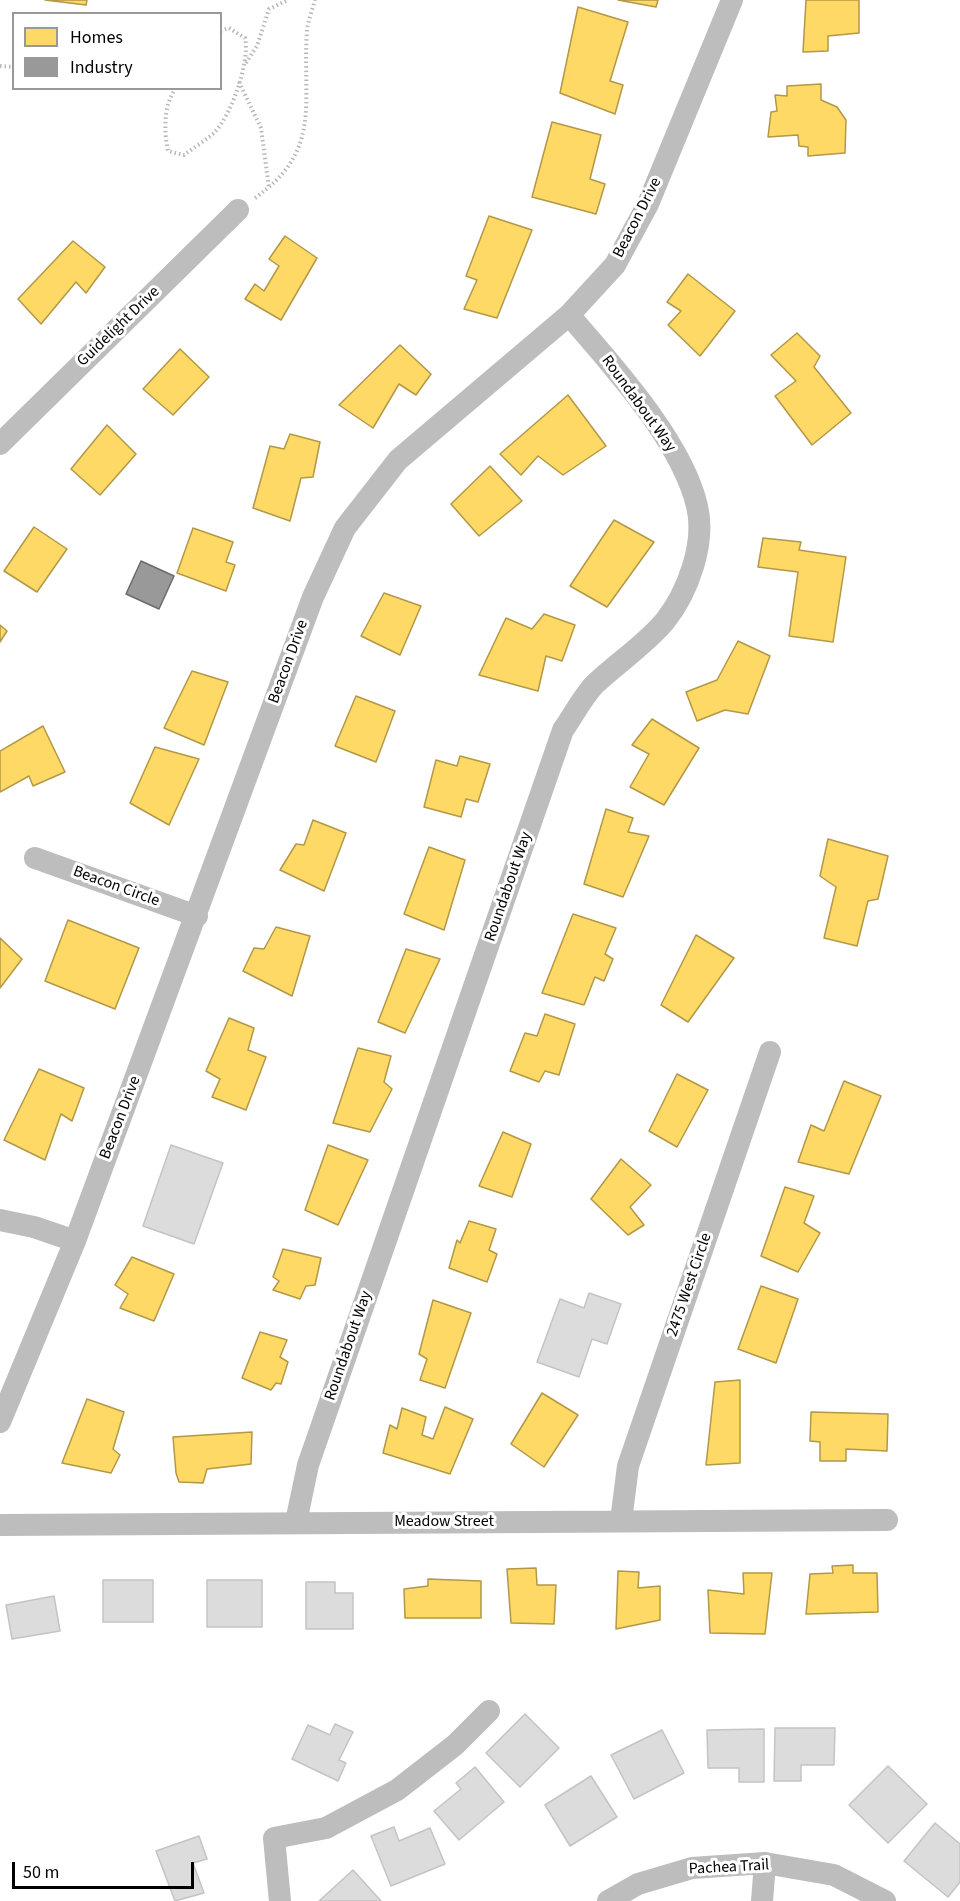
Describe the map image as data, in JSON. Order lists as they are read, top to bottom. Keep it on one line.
{"streets":{"street":["Beacon Drive","Guidelight Drive","Roundabout Way","Beacon Circle","2475 West Circle","Meadow Street","Pachea Trail"]},"crossings":[["Beacon Drive","Roundabout Way"],["Beacon Drive","Beacon Circle"],["Roundabout Way","Meadow Street"],["2475 West Circle","Meadow Street"]],"legend":["Homes","Industry"],"scale_bar":"50 m"}
